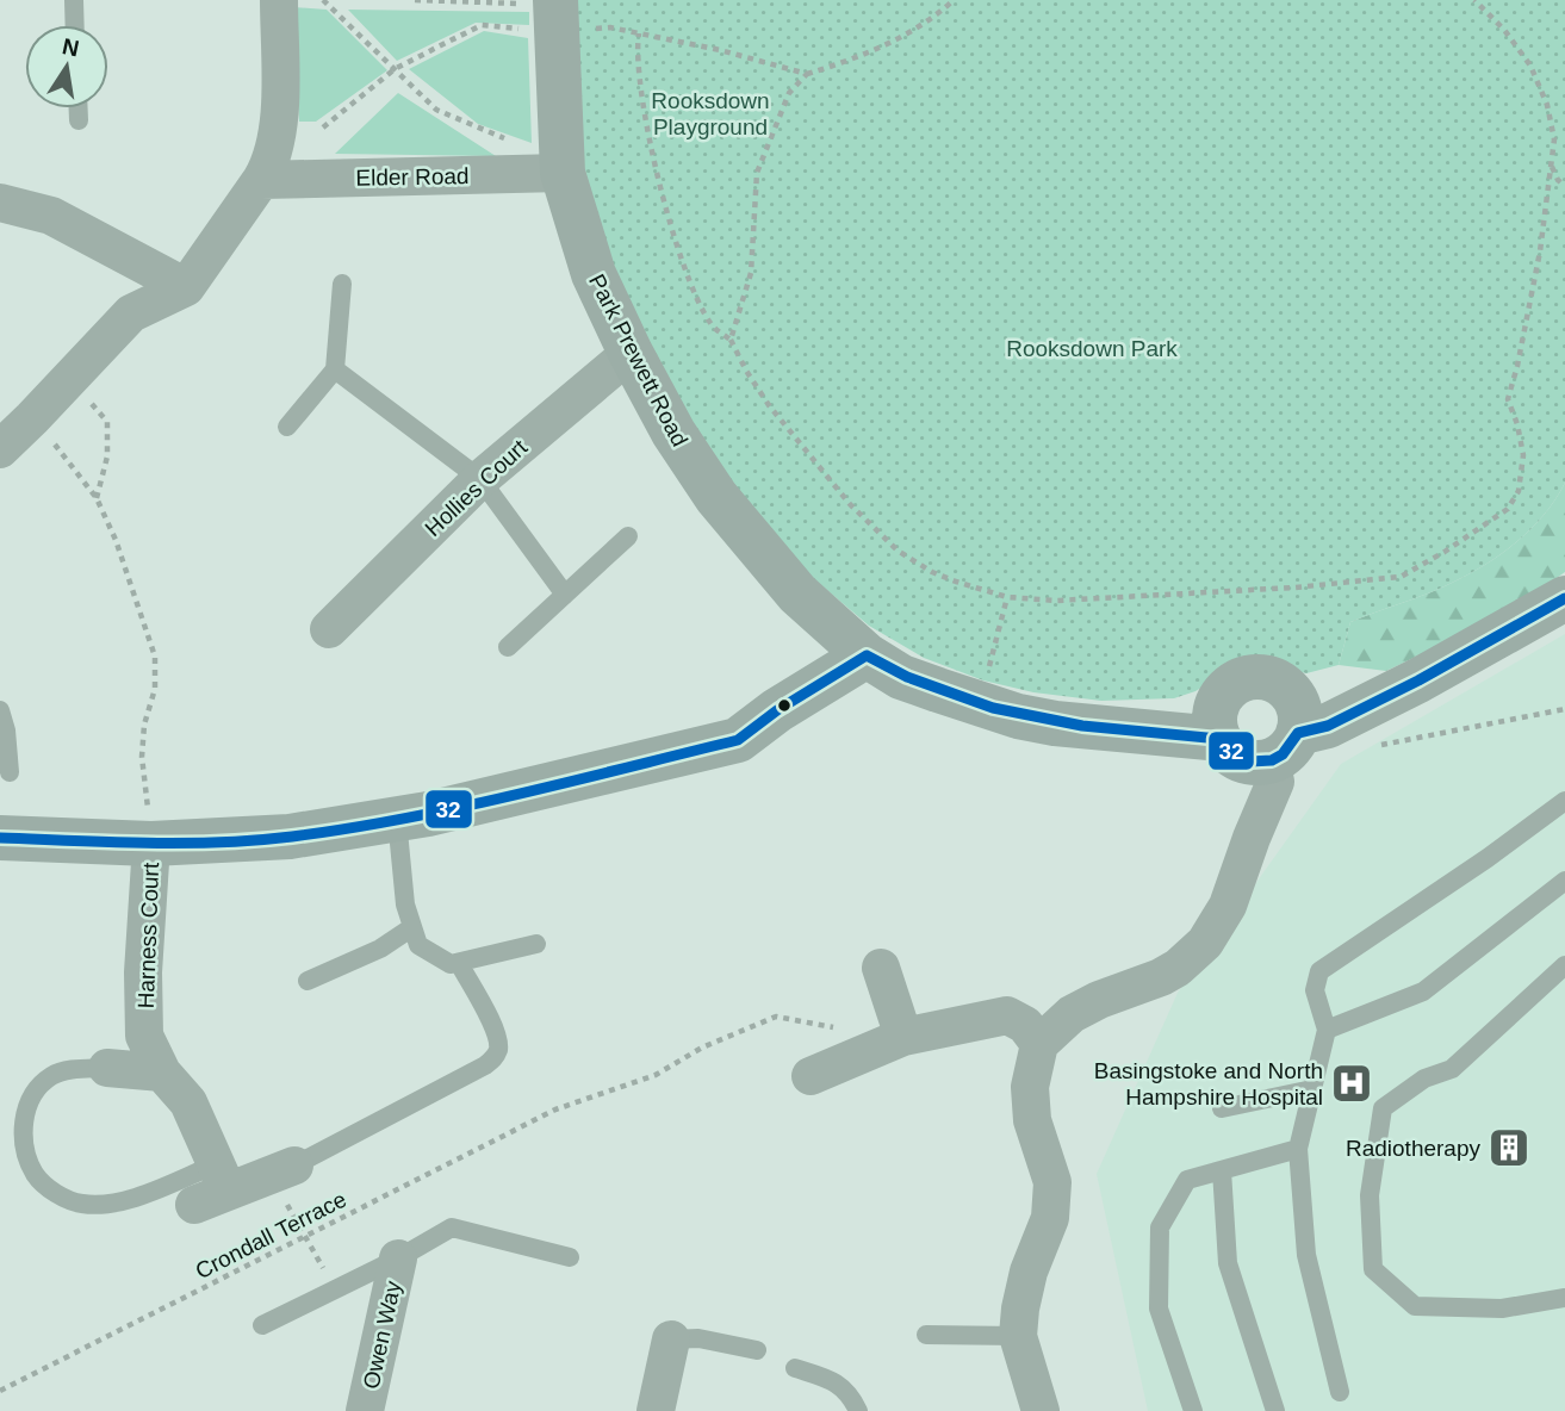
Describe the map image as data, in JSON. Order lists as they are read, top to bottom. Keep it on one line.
{"streets":{"street":["Elder Road","Park Prewett Road","Hollies Court","Harness Court","Owen Way"],"path":["Crondall Terrace"]},"crossings":[["Elder Road","Park Prewett Road"],["Park Prewett Road","Hollies Court"]],"parks":["Rooksdown Playground","Rooksdown Park"],"places":{"hospital":["Basingstoke and North Hampshire Hospital"],"building":["Radiotherapy"]},"lines":["transit line 32"],"north":"top"}
